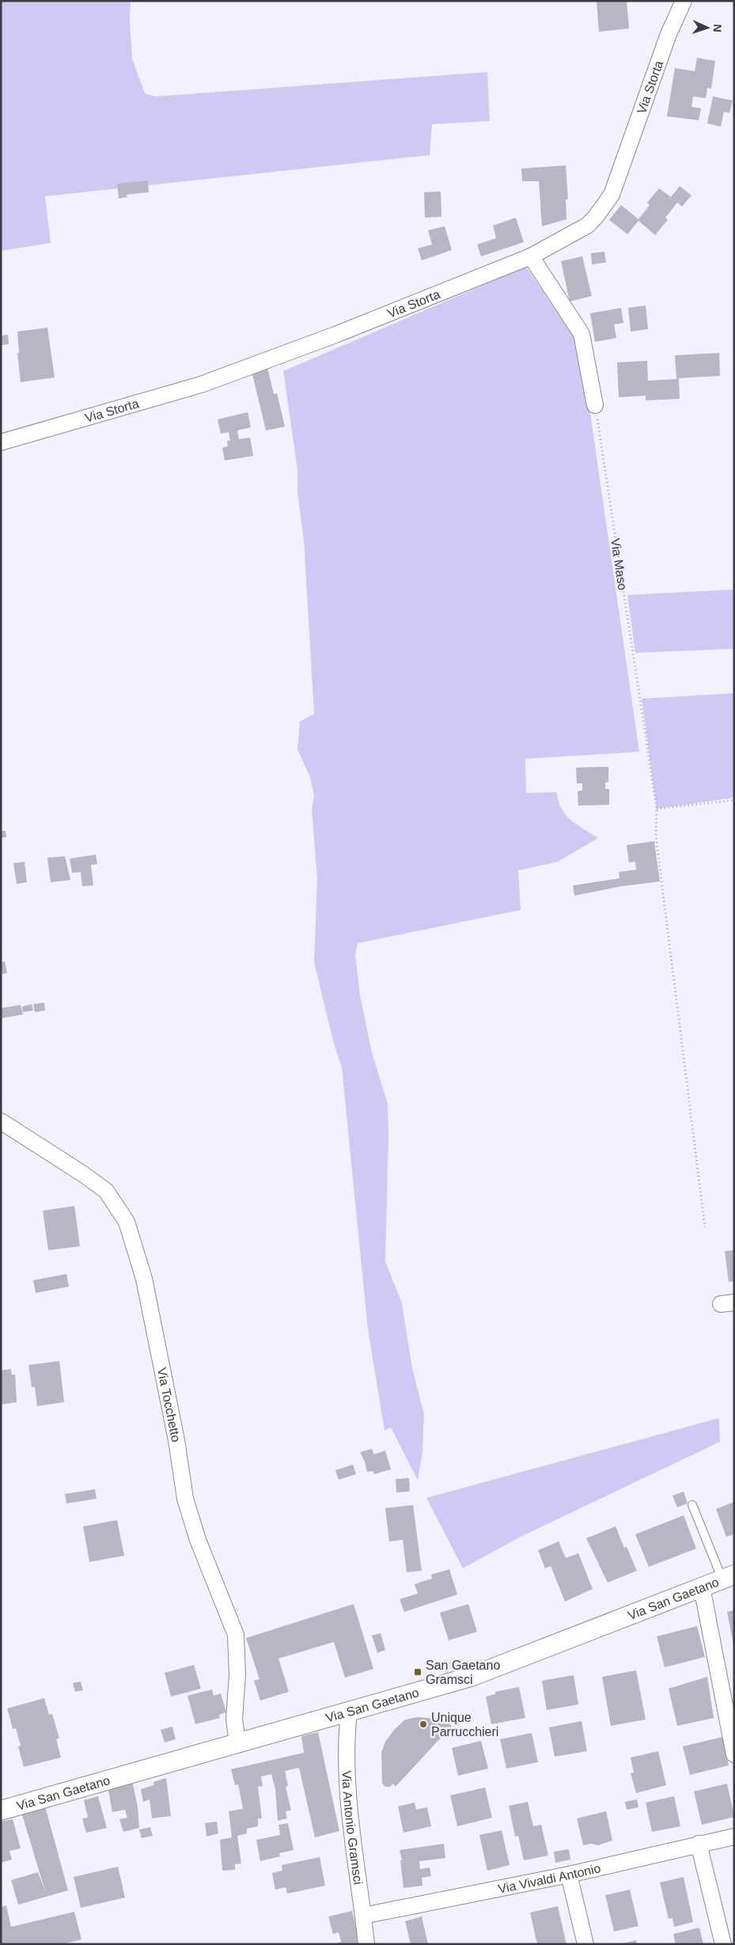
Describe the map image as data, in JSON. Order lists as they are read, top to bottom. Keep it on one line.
{"streets":{"street":["Via Storta","Via Tocchetto","Via San Gaetano","Via Antonio Gramsci","Via Vivaldi Antonio"],"path":["Via Maso"]},"crossings":[["Via Tocchetto","Via San Gaetano"],["Via San Gaetano","Via Antonio Gramsci"],["Via Antonio Gramsci","Via Vivaldi Antonio"]],"places":{"transit":["San Gaetano Gramsci"],"other":["Unique Parrucchieri"]},"north":"right"}
